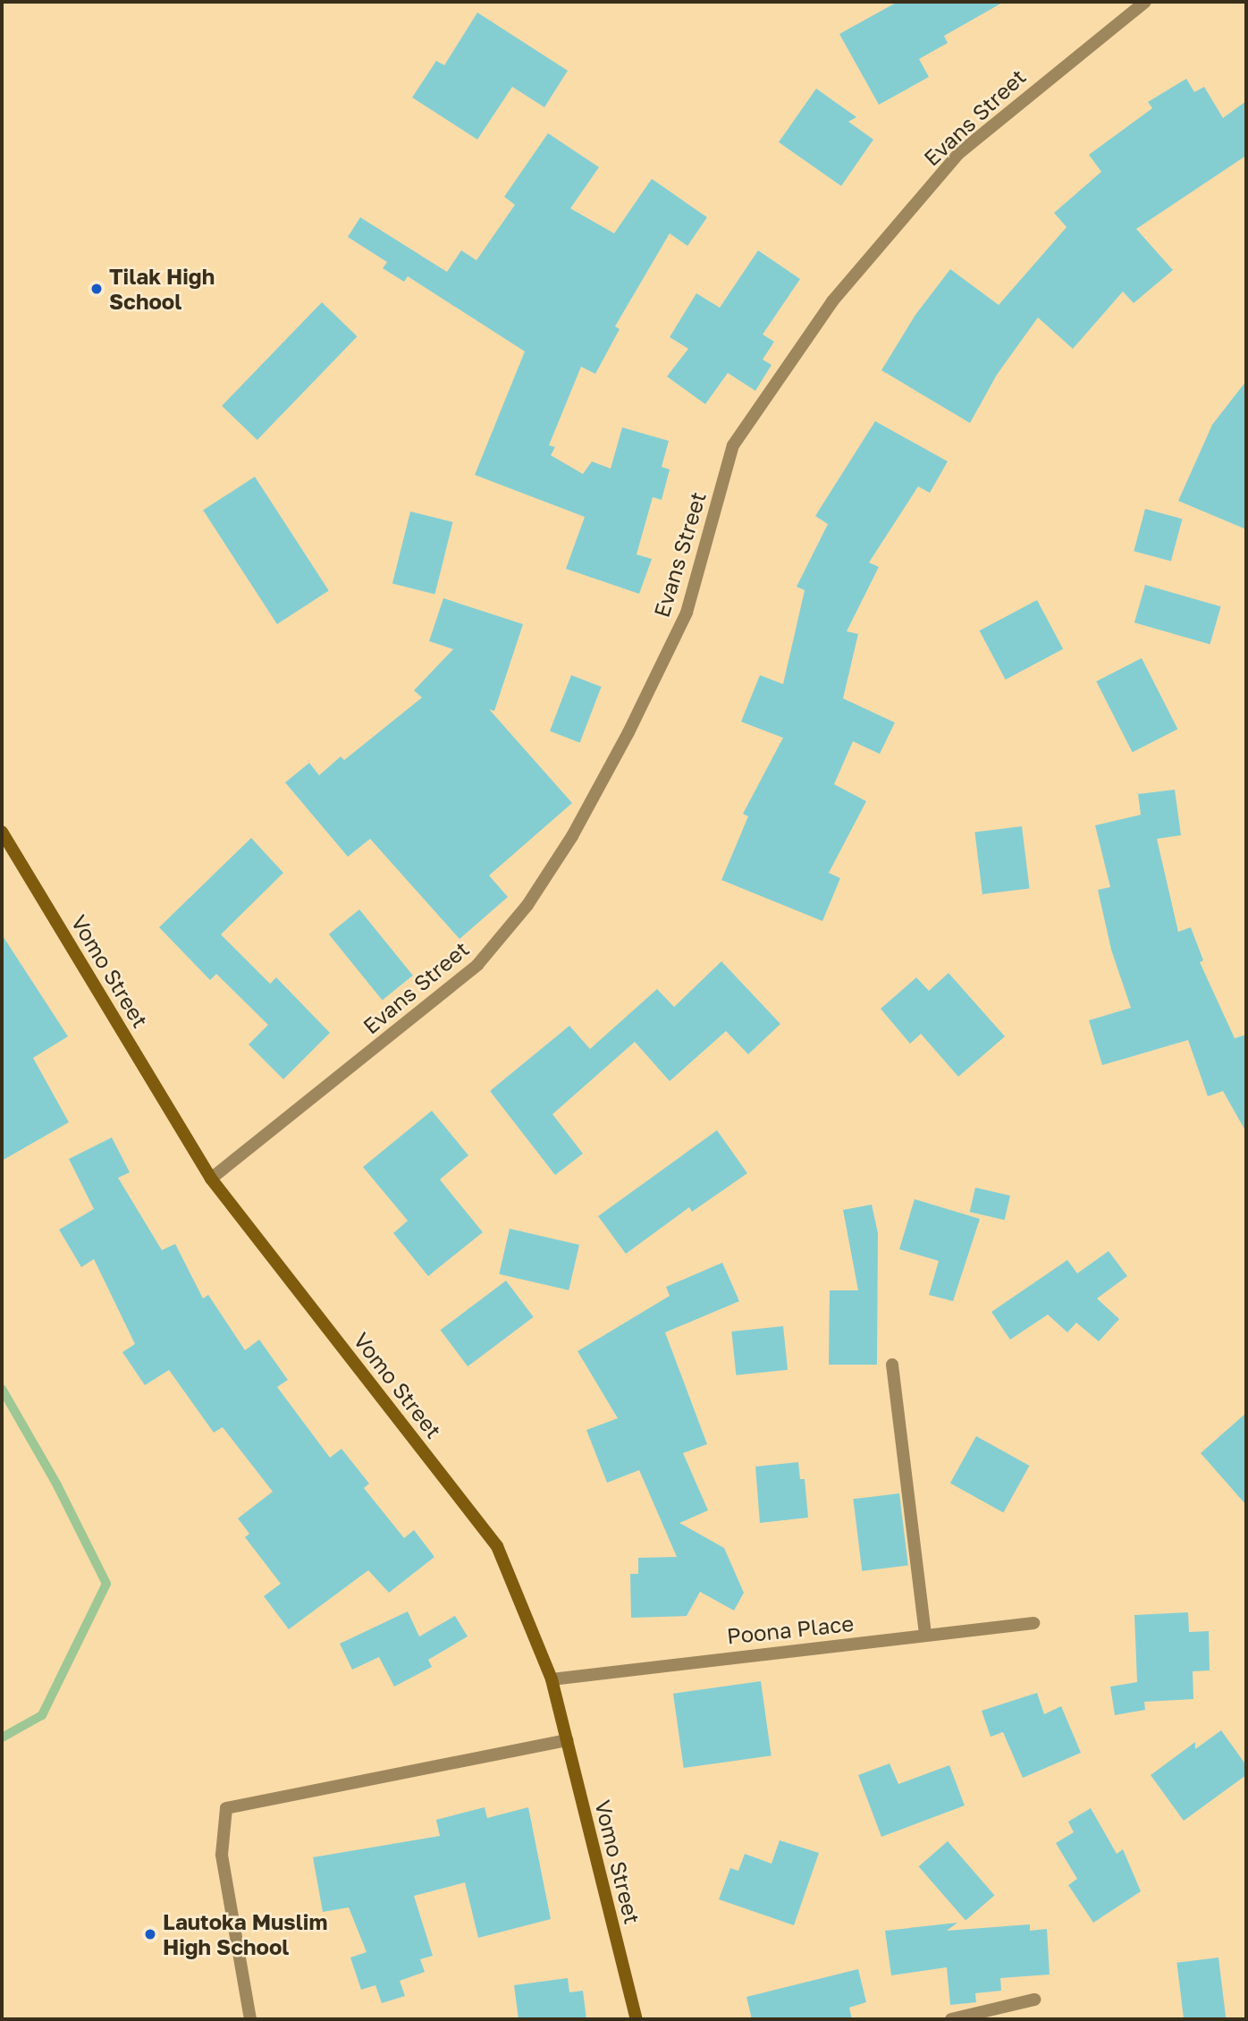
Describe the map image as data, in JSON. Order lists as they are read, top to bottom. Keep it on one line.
{"streets":{"main road":["Vomo Street"],"street":["Evans Street","Poona Place"]},"crossings":[["Evans Street","Vomo Street"],["Vomo Street","Poona Place"]],"places":["Tilak High School","Lautoka Muslim High School"]}
